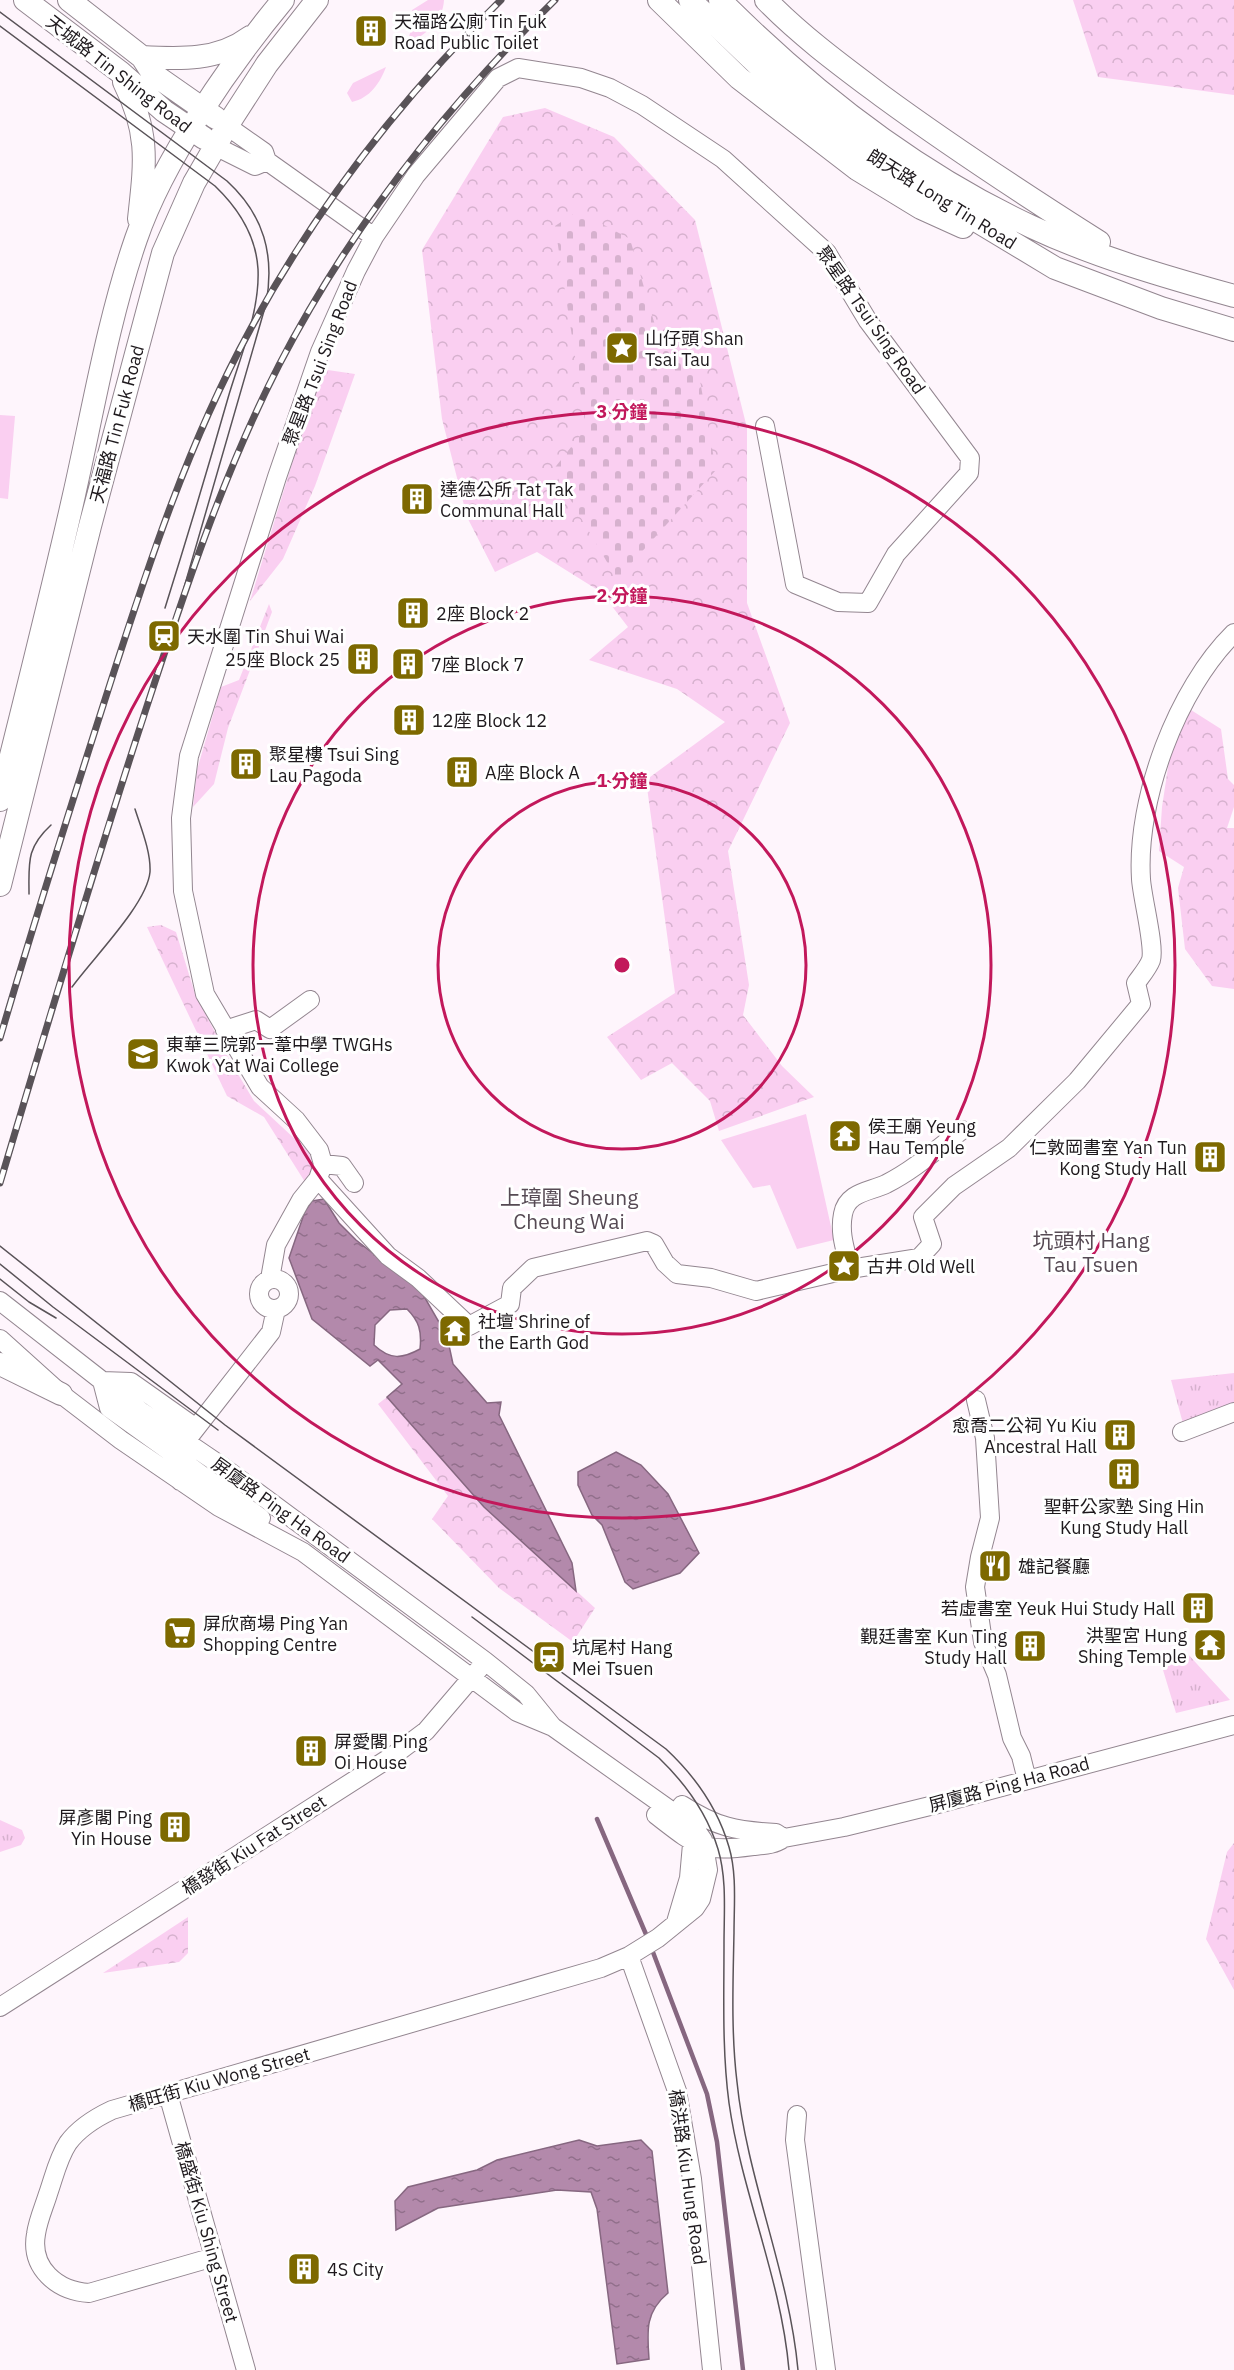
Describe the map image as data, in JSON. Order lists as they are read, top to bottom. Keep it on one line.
{"streets":{"main road":["天城路 Tin Shing Road","朗天路 Long Tin Road","天福路 Tin Fuk Road"],"street":["聚星路 Tsui Sing Road","屏廈路 Ping Ha Road","橋發街 Kiu Fat Street","橋旺街 Kiu Wong Street","橋洪路 Kiu Hung Road","橋盛街 Kiu Shing Street"]},"crossings":[["天城路 Tin Shing Road","天福路 Tin Fuk Road"],["屏廈路 Ping Ha Road","橋發街 Kiu Fat Street"],["屏廈路 Ping Ha Road","橋旺街 Kiu Wong Street"],["橋旺街 Kiu Wong Street","橋洪路 Kiu Hung Road"],["橋旺街 Kiu Wong Street","橋盛街 Kiu Shing Street"]],"districts":["上璋圍 Sheung Cheung Wai","坑頭村 Hang Tau Tsuen"],"places":{"building":["天福路公廁 Tin Fuk Road Public Toilet","達德公所 Tat Tak Communal Hall","2座 Block 2","25座 Block 25","7座 Block 7","12座 Block 12","聚星樓 Tsui Sing Lau Pagoda","A座 Block A","仁敦岡書室 Yan Tun Kong Study Hall","愈喬二公祠 Yu Kiu Ancestral Hall","聖軒公家塾 Sing Hin Kung Study Hall","若虛書室 Yeuk Hui Study Hall","覲廷書室 Kun Ting Study Hall","屏愛閣 Ping Oi House","屏彥閣 Ping Yin House","4S City"],"place":["山仔頭 Shan Tsai Tau","古井 Old Well"],"station":["天水圍 Tin Shui Wai","坑尾村 Hang Mei Tsuen"],"school or university":["東華三院郭一葦中學 TWGHs Kwok Yat Wai College"],"temple":["侯王廟 Yeung Hau Temple","社壇 Shrine of the Earth God","洪聖宮 Hung Shing Temple"],"restaurant":["雄記餐廳"],"supermarket":["屏欣商場 Ping Yan Shopping Centre"]},"rings":["3 分鐘","2 分鐘","1 分鐘"]}
